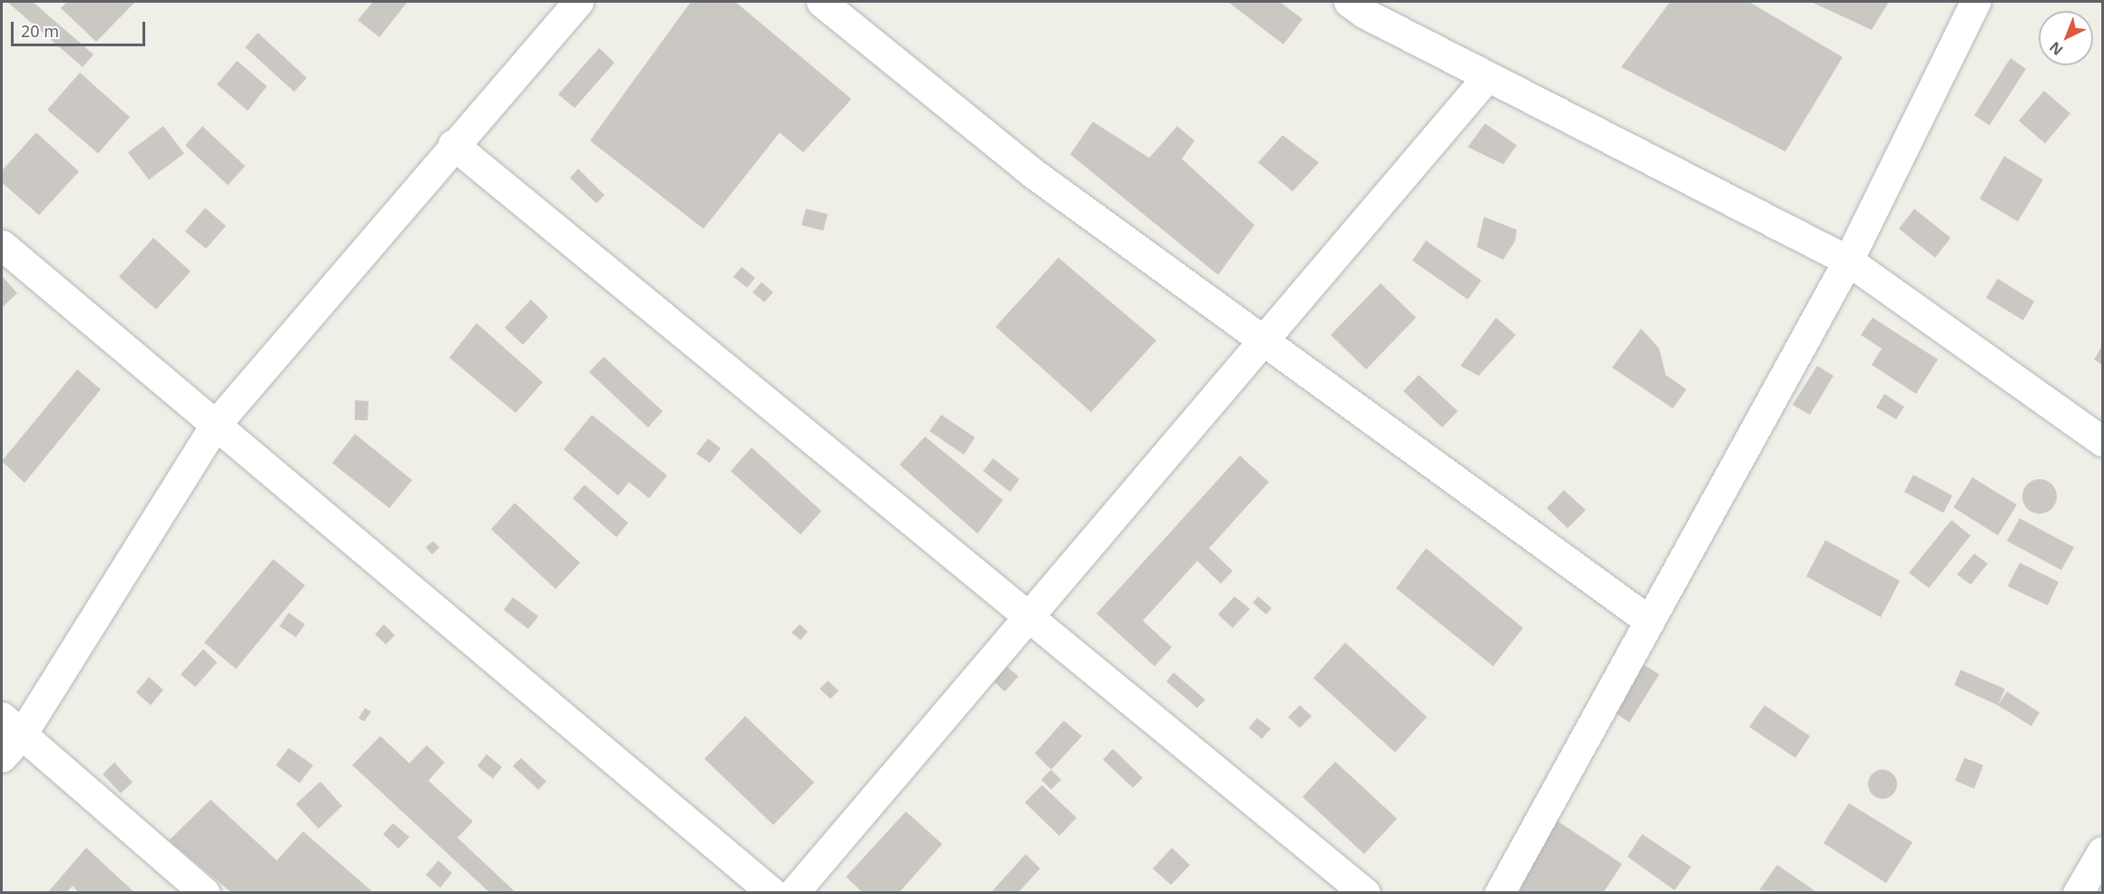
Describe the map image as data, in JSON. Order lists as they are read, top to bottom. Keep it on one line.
{"scale_bar":"20 m","north":"bottom left"}
